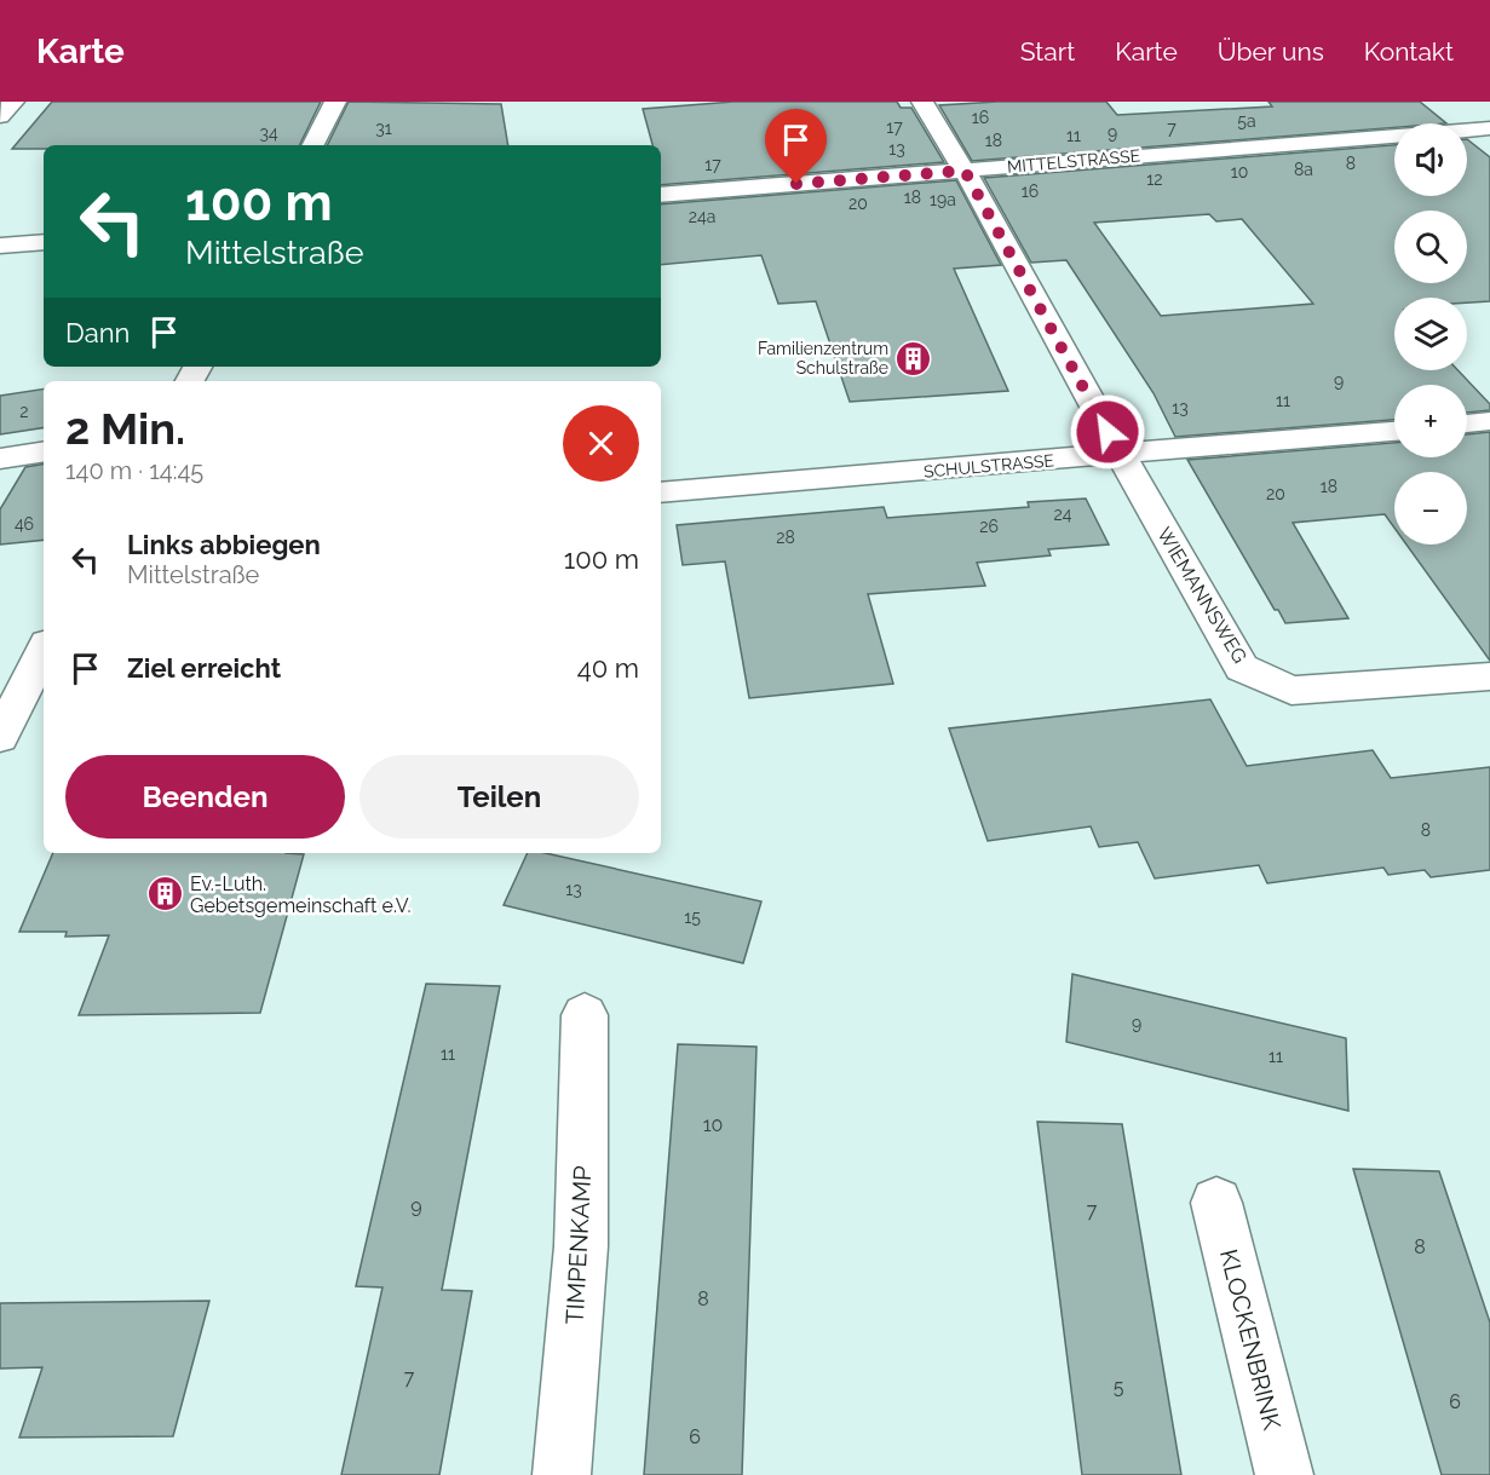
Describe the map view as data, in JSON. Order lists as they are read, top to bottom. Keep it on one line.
{"streets":{"street":["MITTELSTRASSE","SCHULSTRASSE","WIEMANNSWEG","TIMPENKAMP","KLOCKENBRINK"]},"crossings":[["MITTELSTRASSE","WIEMANNSWEG"],["SCHULSTRASSE","WIEMANNSWEG"]],"places":{"building":["Familienzentrum Schulstraße","Ev.-Luth. Gebetsgemeinschaft e.V."]},"house_numbers":["16","5a","17","31","7","34","9","11","18","13","8","17","8a","10","12","16","18","19a","20","24a","9","11","13","2","18","20","24","46","26","28","8","13","15","9","11","11","10","9","7","8","8","7","5","6","6"],"page":{"header":"Karte","nav":["Start","Karte","Über uns","Kontakt"],"map_buttons":["+","−"],"turn":["100 m","Mittelstraße"],"then":"Dann","heading":["2 Min.","140 m · 14:45"],"list":[{"name":"Links abbiegen","note":"Mittelstraße","value":"100 m"},{"name":"Ziel erreicht","value":"40 m"}],"buttons":["Beenden","Teilen"]}}
